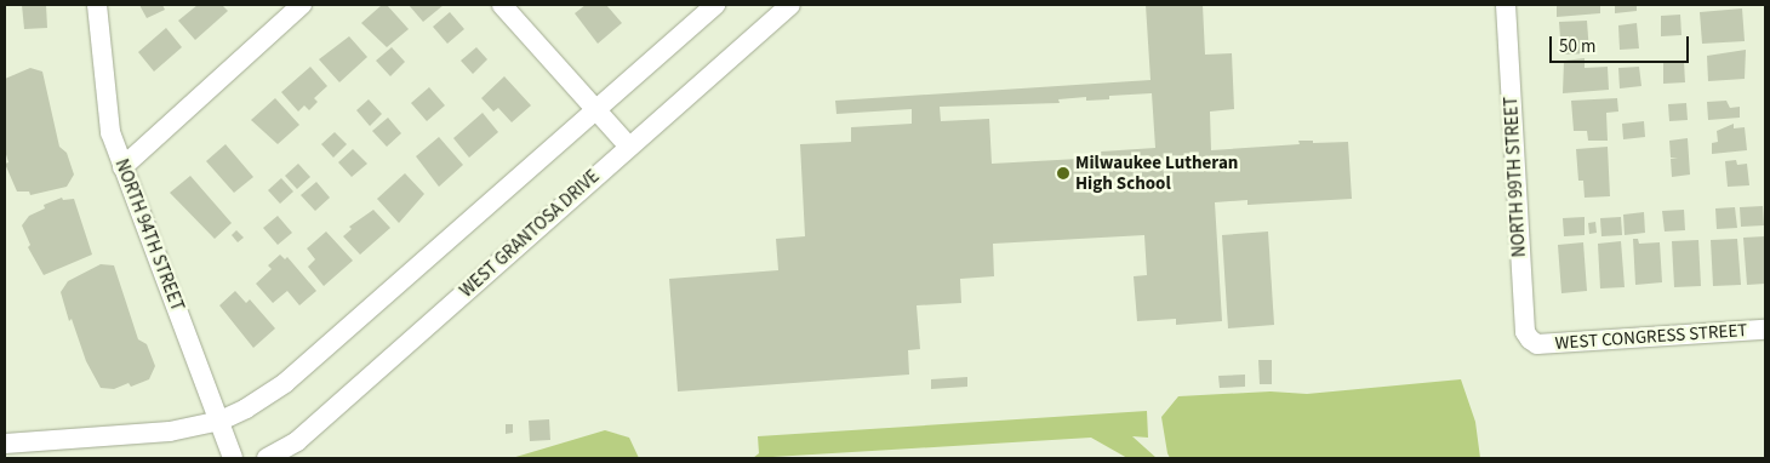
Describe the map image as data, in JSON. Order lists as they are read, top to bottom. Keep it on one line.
{"streets":{"street":["NORTH 99TH STREET","WEST GRANTOSA DRIVE","NORTH 94TH STREET","WEST CONGRESS STREET"]},"crossings":[["NORTH 99TH STREET","WEST CONGRESS STREET"]],"places":["Milwaukee Lutheran High School"],"scale_bar":"50 m"}
